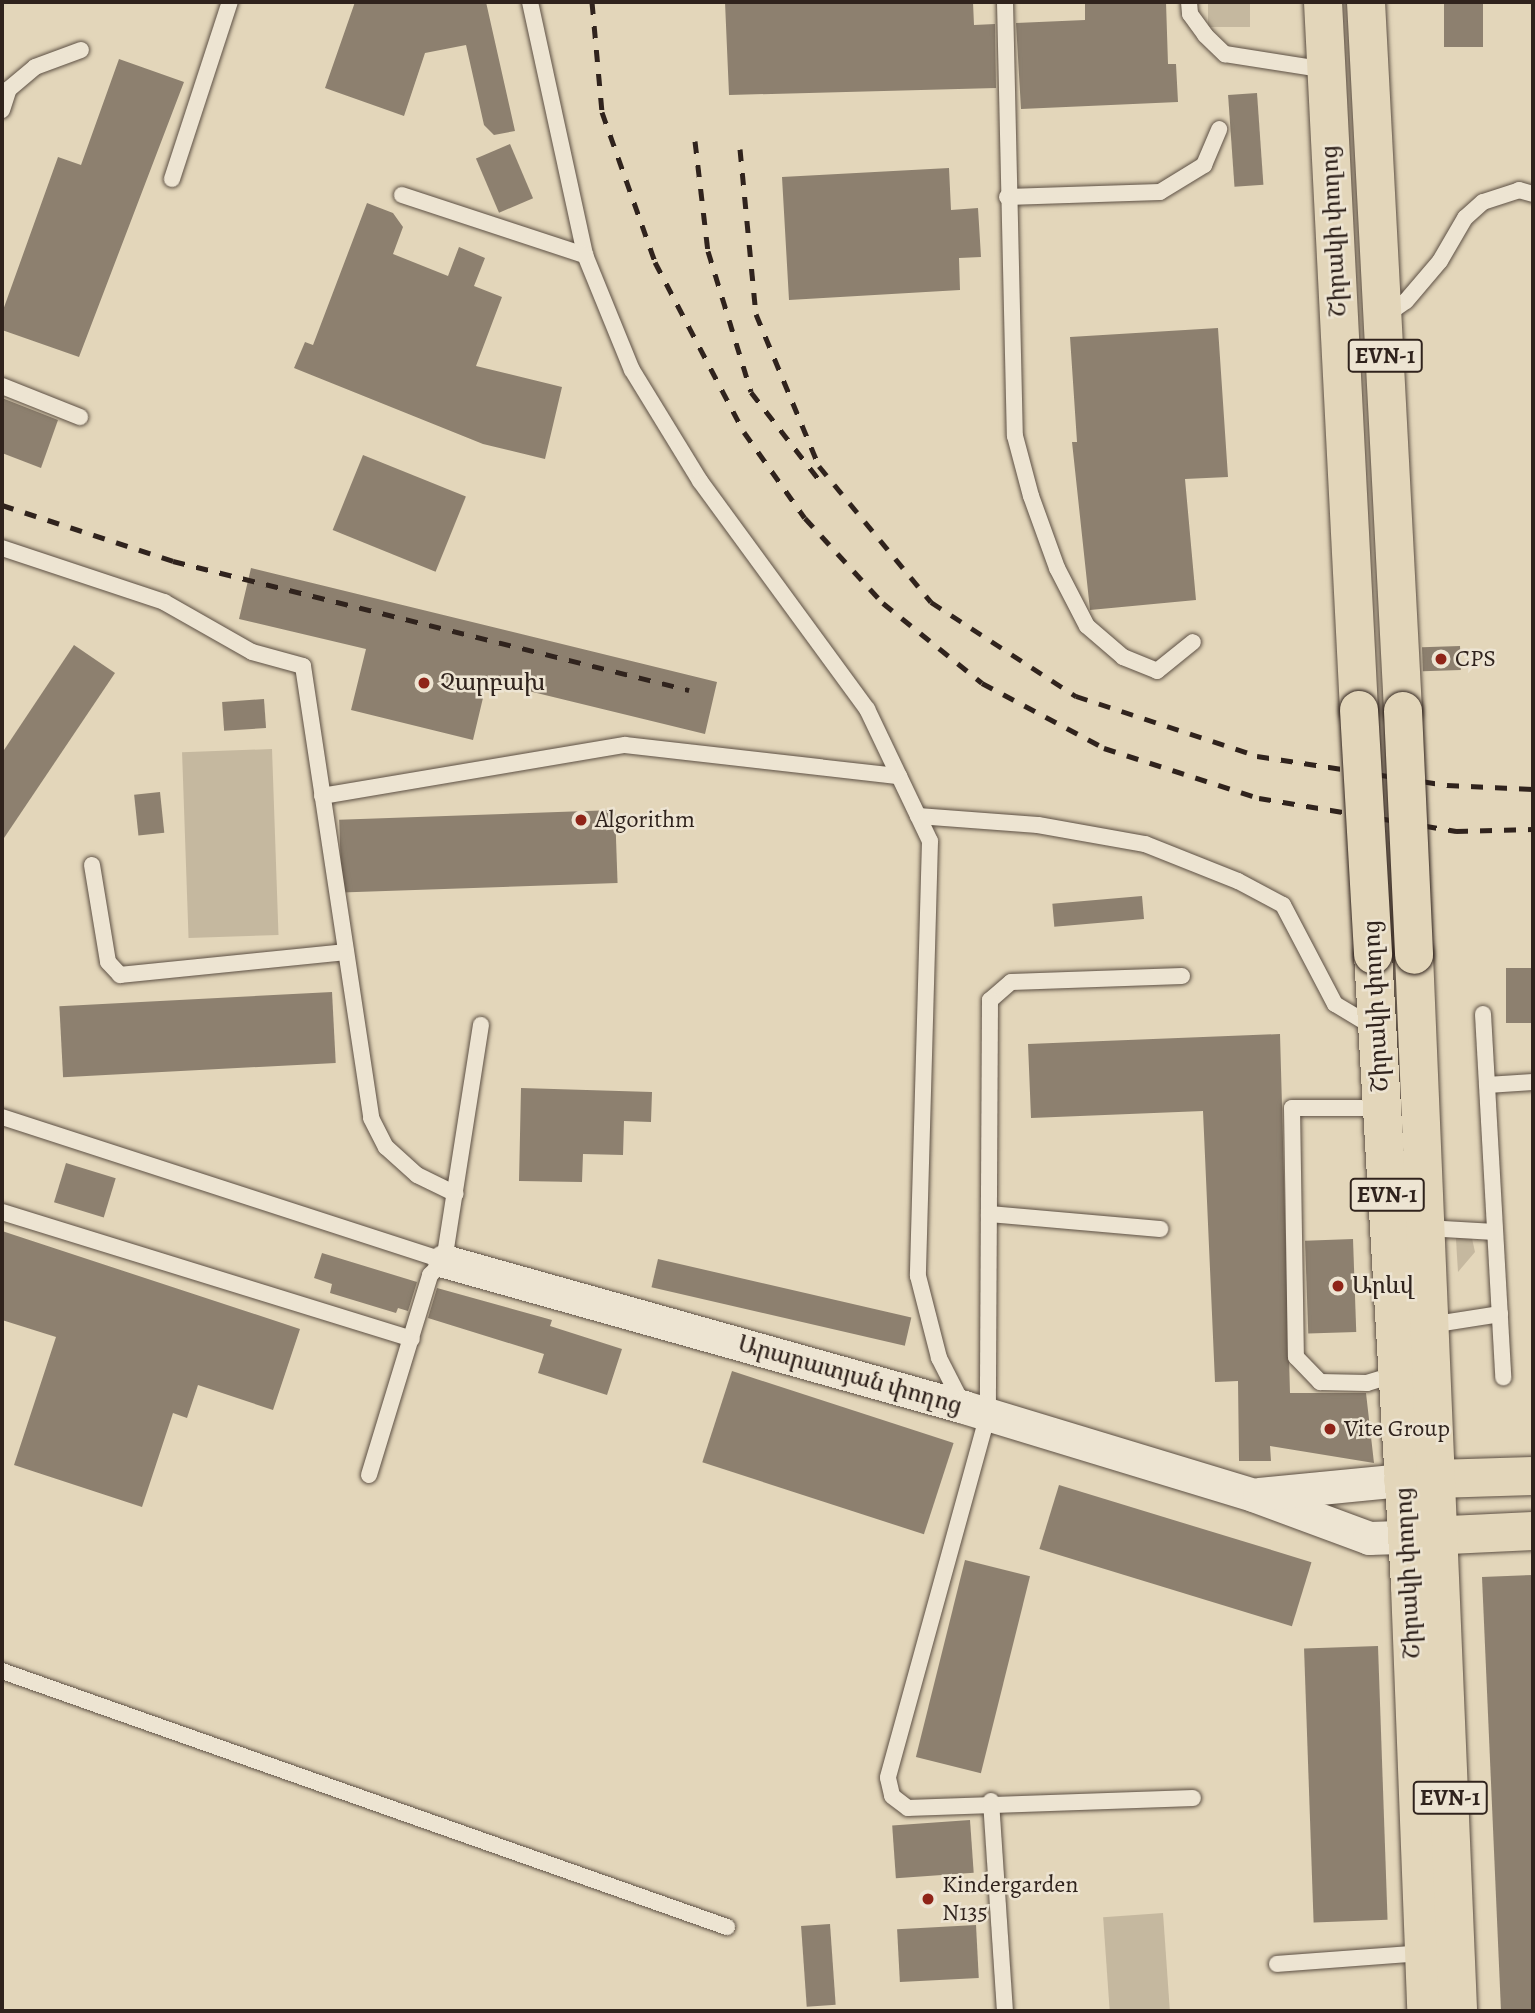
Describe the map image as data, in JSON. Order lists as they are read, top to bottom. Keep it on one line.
{"streets":{"main road":["Շիրակի փողոց","EVN-1","Արարատյան փողոց"]},"crossings":[["Շիրակի փողոց","Արարատյան փողոց"]],"places":["CPS","Չարբախ","Algorithm","Արևվ","Vite Group","Kindergarden N135"]}
